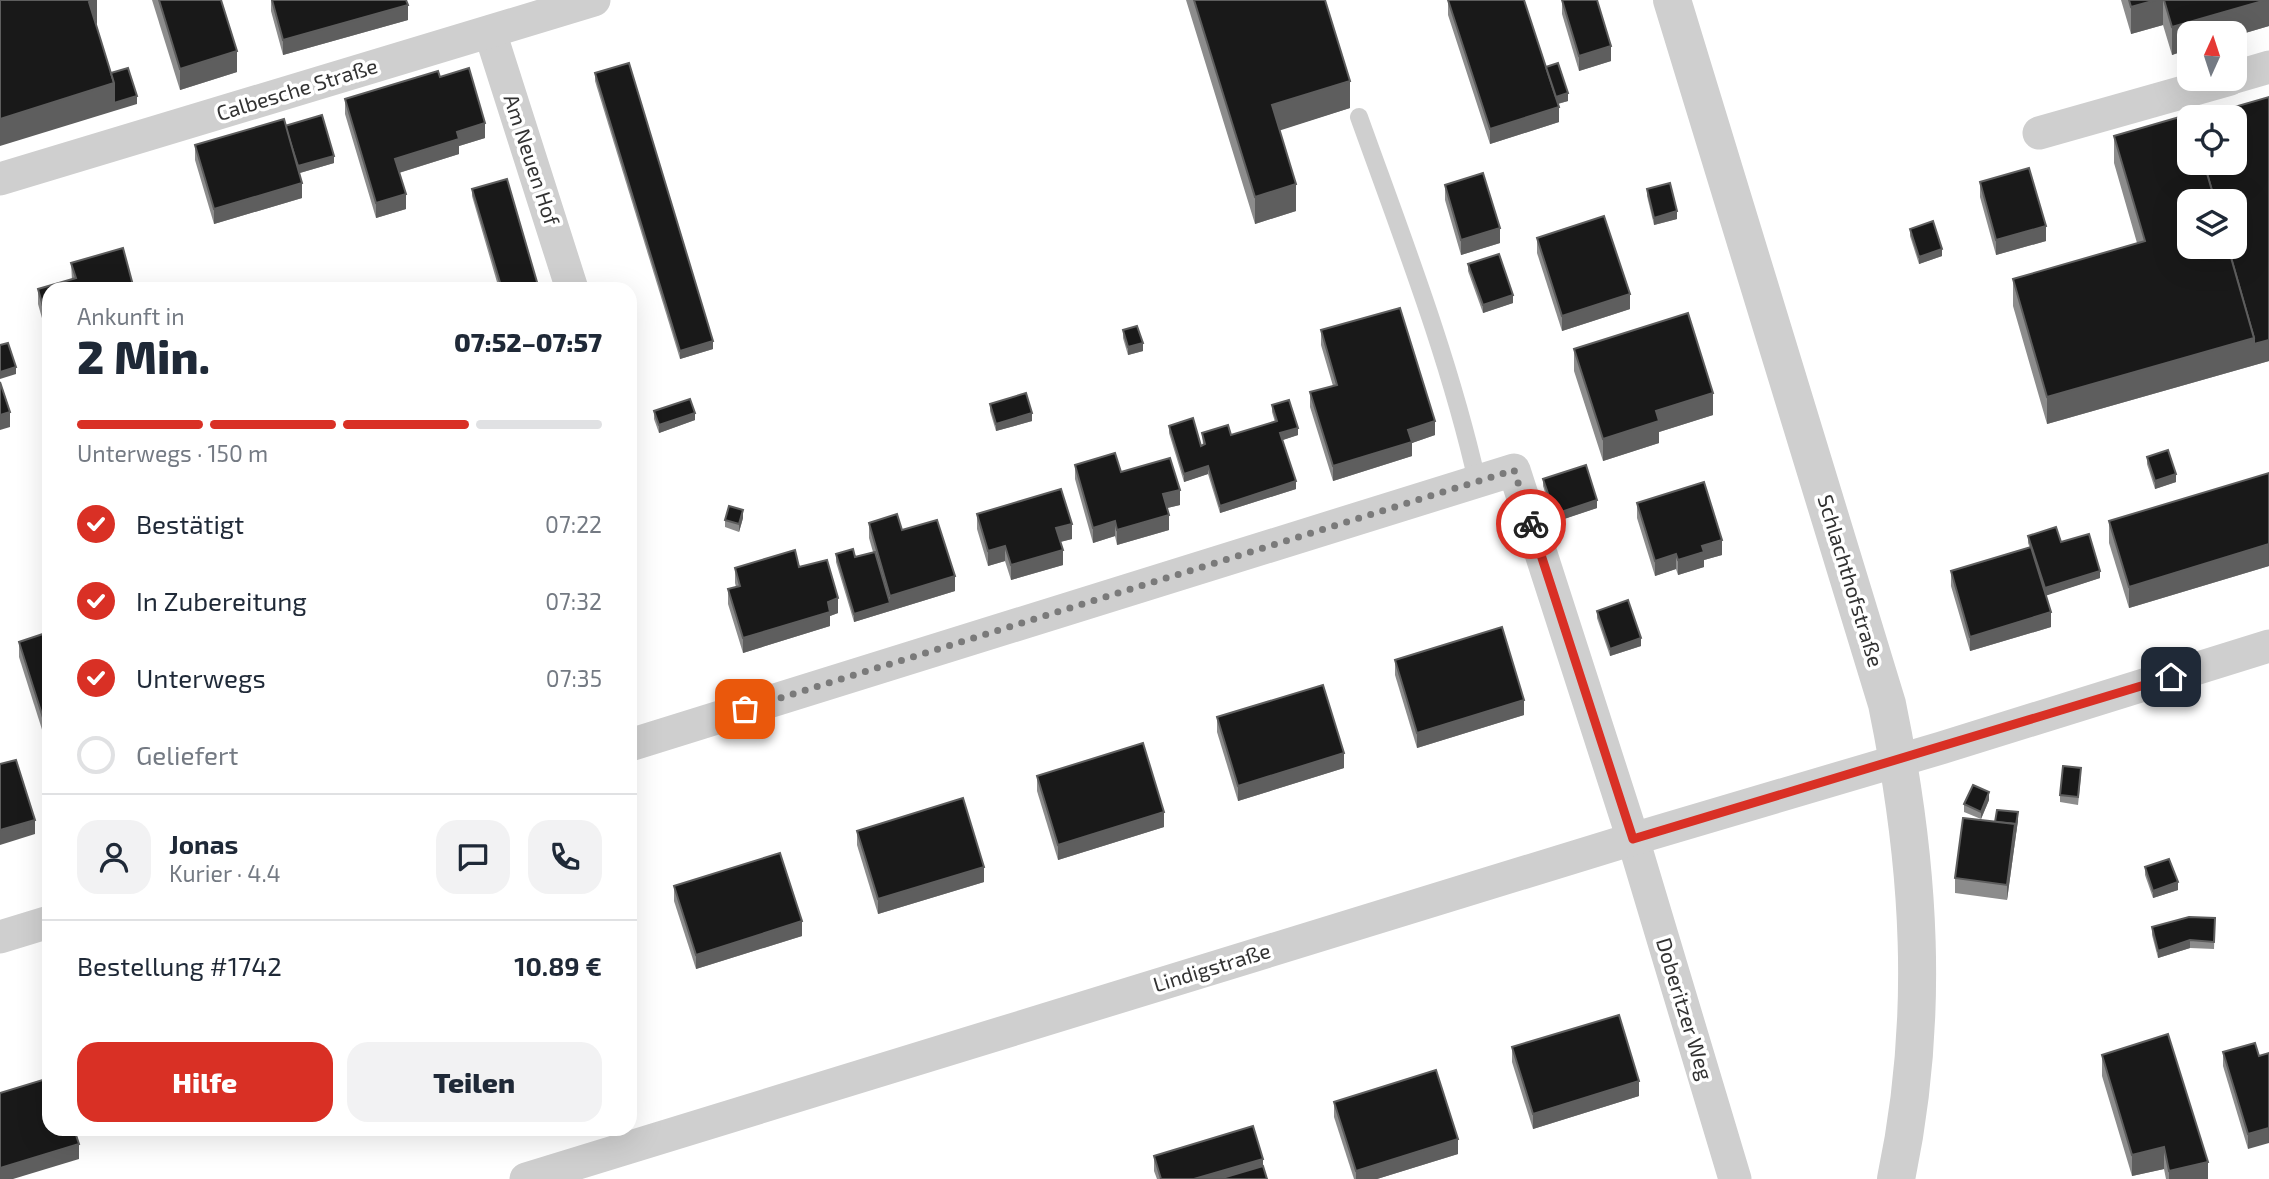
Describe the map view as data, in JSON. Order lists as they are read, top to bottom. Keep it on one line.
{"streets":{"street":["Calbesche Straße","Am Neuen Hof","Schlachthofstraße","Lindigstraße","Doberitzer Weg"]},"crossings":[["Calbesche Straße","Am Neuen Hof"],["Schlachthofstraße","Lindigstraße"],["Lindigstraße","Doberitzer Weg"]],"north":"top","page":{"heading":["2 Min.","Ankunft in","07:52–07:57"],"panel":["Jonas","Kurier · 4.4","Bestellung #1742","10.89 €"],"bar":"Unterwegs · 150 m","list":[["Bestätigt","07:22"],["In Zubereitung","07:32"],["Unterwegs","07:35"],"Geliefert"],"buttons":["Hilfe","Teilen"]}}
